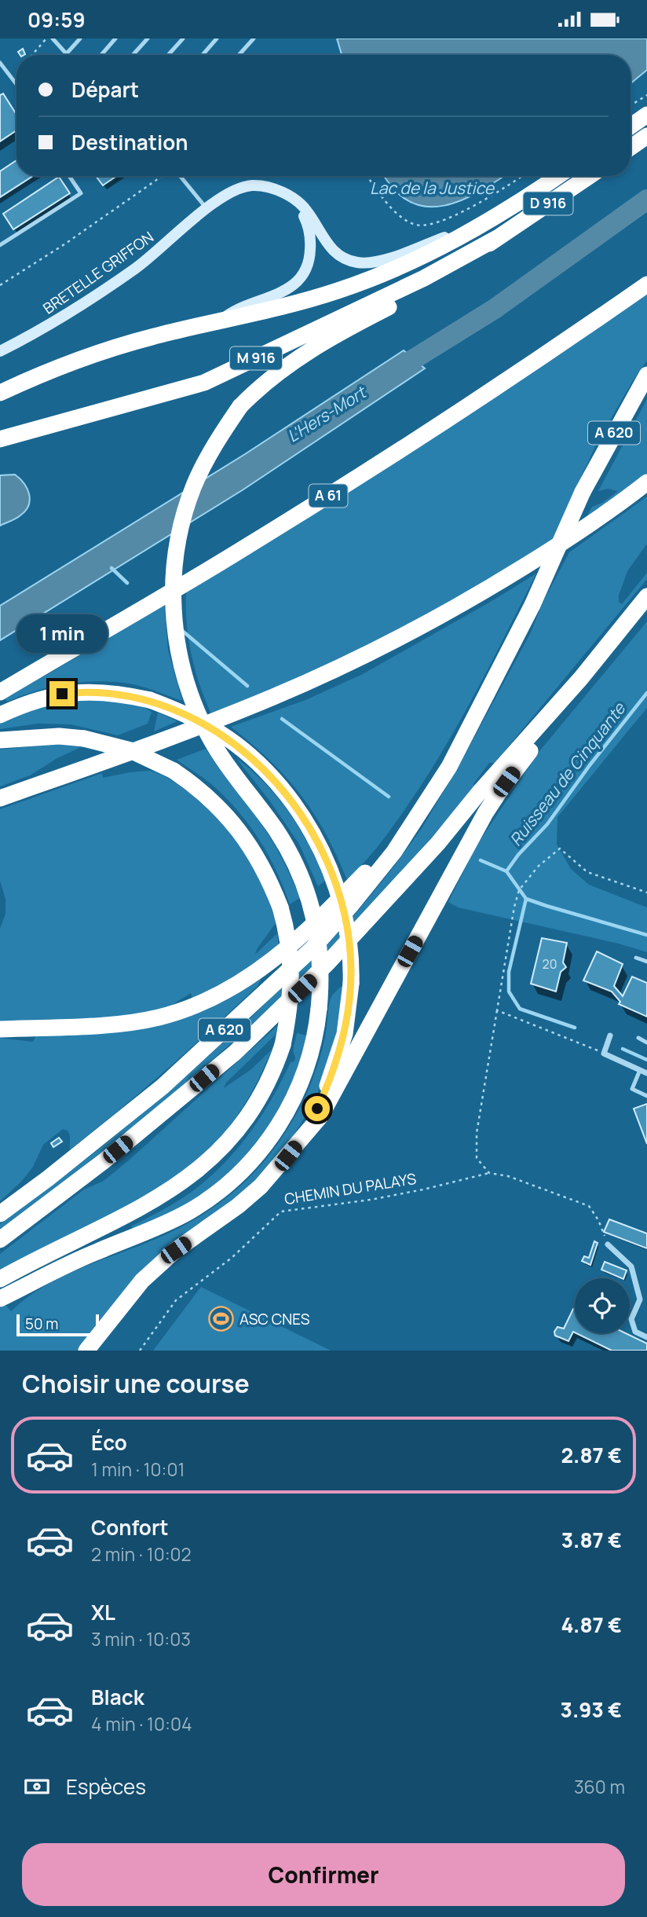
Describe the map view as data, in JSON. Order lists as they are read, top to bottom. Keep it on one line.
{"streets":{"highway":["D 916","M 916","A 620","A 61"],"main road":["BRETELLE GRIFFON"],"path":["CHEMIN DU PALAYS"]},"crossings":[["D 916","BRETELLE GRIFFON"],["D 916","M 916"]],"water":["Lac de la Justice","L'Hers-Mort","Ruisseau de Cinquante"],"places":{"sports":["ASC CNES"]},"house_numbers":["20"],"scale_bar":"50 m","page":{"status":"09:59","banner":["Départ","Destination"],"bubble":"1 min","scale":"50 m","heading":"Choisir une course","list":[{"name":"Éco","note":"1 min · 10:01","value":"2.87 €"},{"name":"Confort","note":"2 min · 10:02","value":"3.87 €"},{"name":"XL","note":"3 min · 10:03","value":"4.87 €"},{"name":"Black","note":"4 min · 10:04","value":"3.93 €"}],"pay":["Espèces","360 m"],"buttons":"Confirmer"}}
